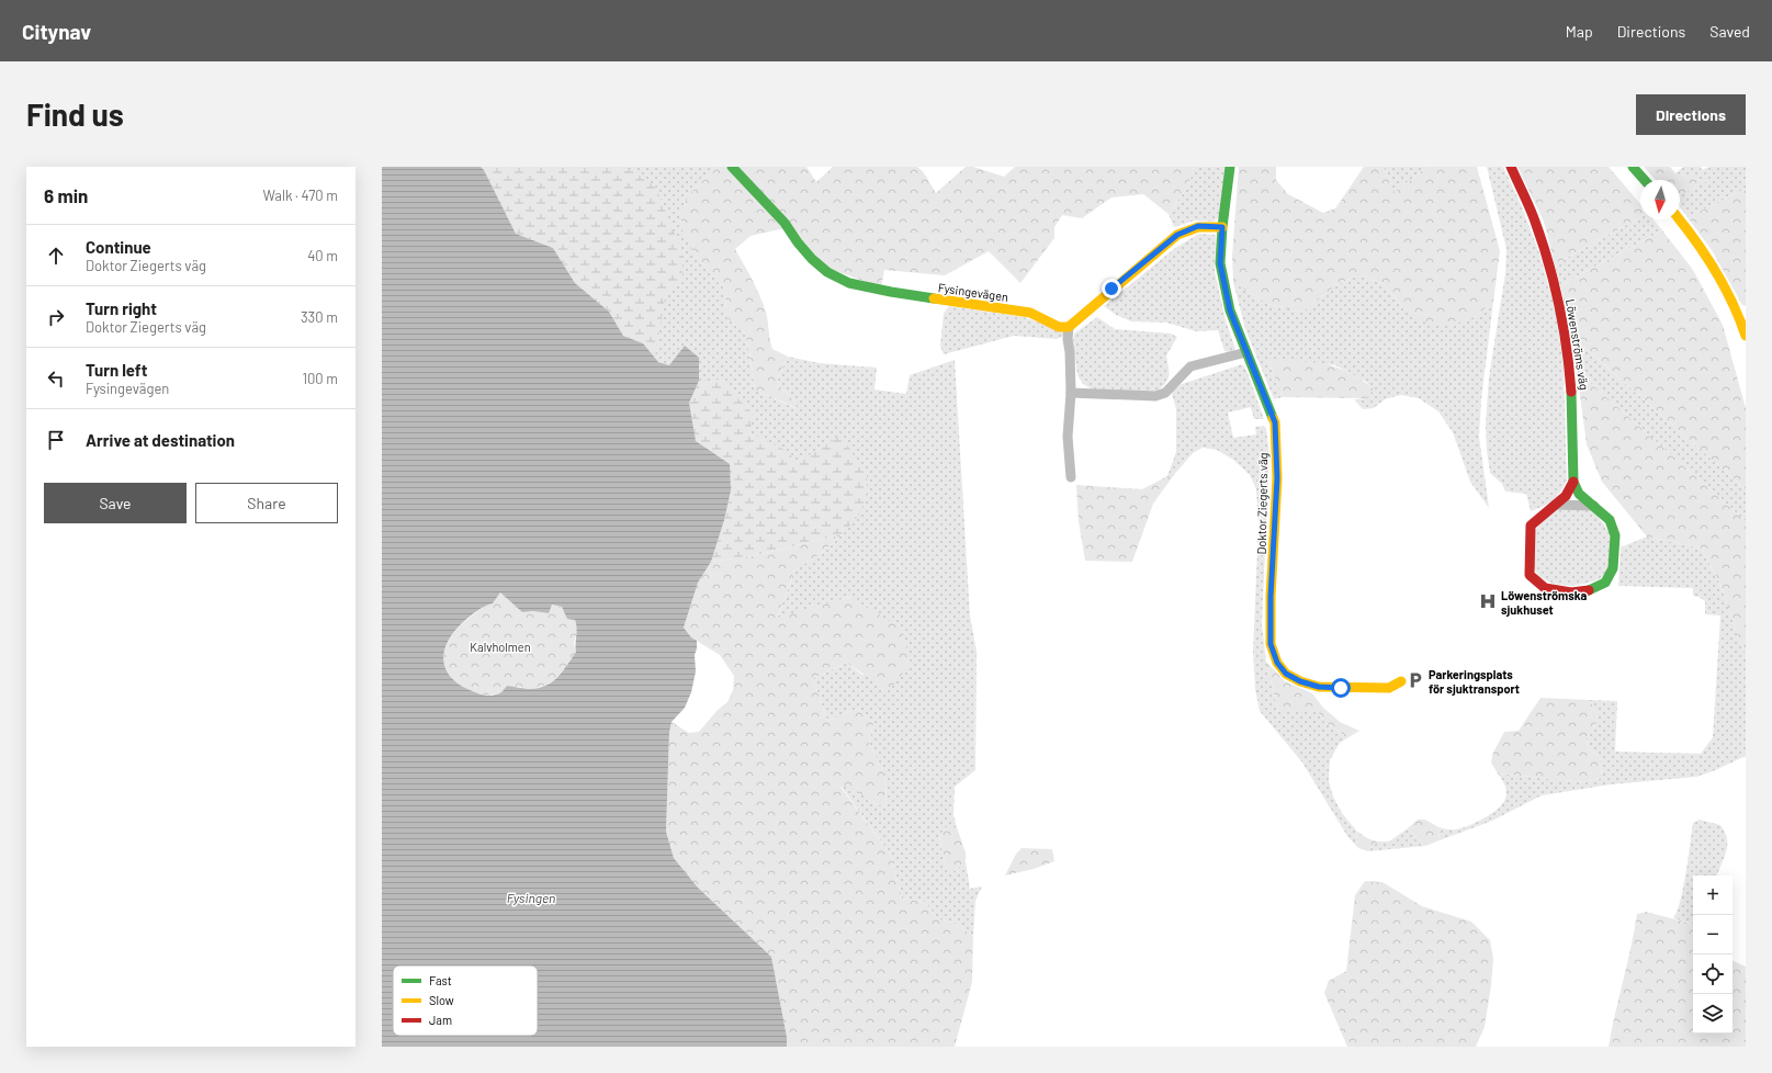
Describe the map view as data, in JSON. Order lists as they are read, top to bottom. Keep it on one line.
{"streets":{"street":["Fysingevägen","Löwenströms väg","Doktor Ziegerts väg"]},"water":["Fysingen"],"parks":["Kalvholmen"],"places":{"hospital":["Löwenströmska sjukhuset"],"parking":["Parkeringsplats för sjuktransport"]},"legend":["Fast","Slow","Jam"],"north":"bottom","page":{"header":"Citynav","nav":["Map","Directions","Saved"],"buttons":["Directions",["Save","Share"]],"title":"Find us","heading":["6 min","Walk · 470 m"],"list":[["Continue","Doktor Ziegerts väg","40 m"],["Turn right","Doktor Ziegerts väg","330 m"],["Turn left","Fysingevägen","100 m"],"Arrive at destination"],"map_buttons":["+","−"]}}
